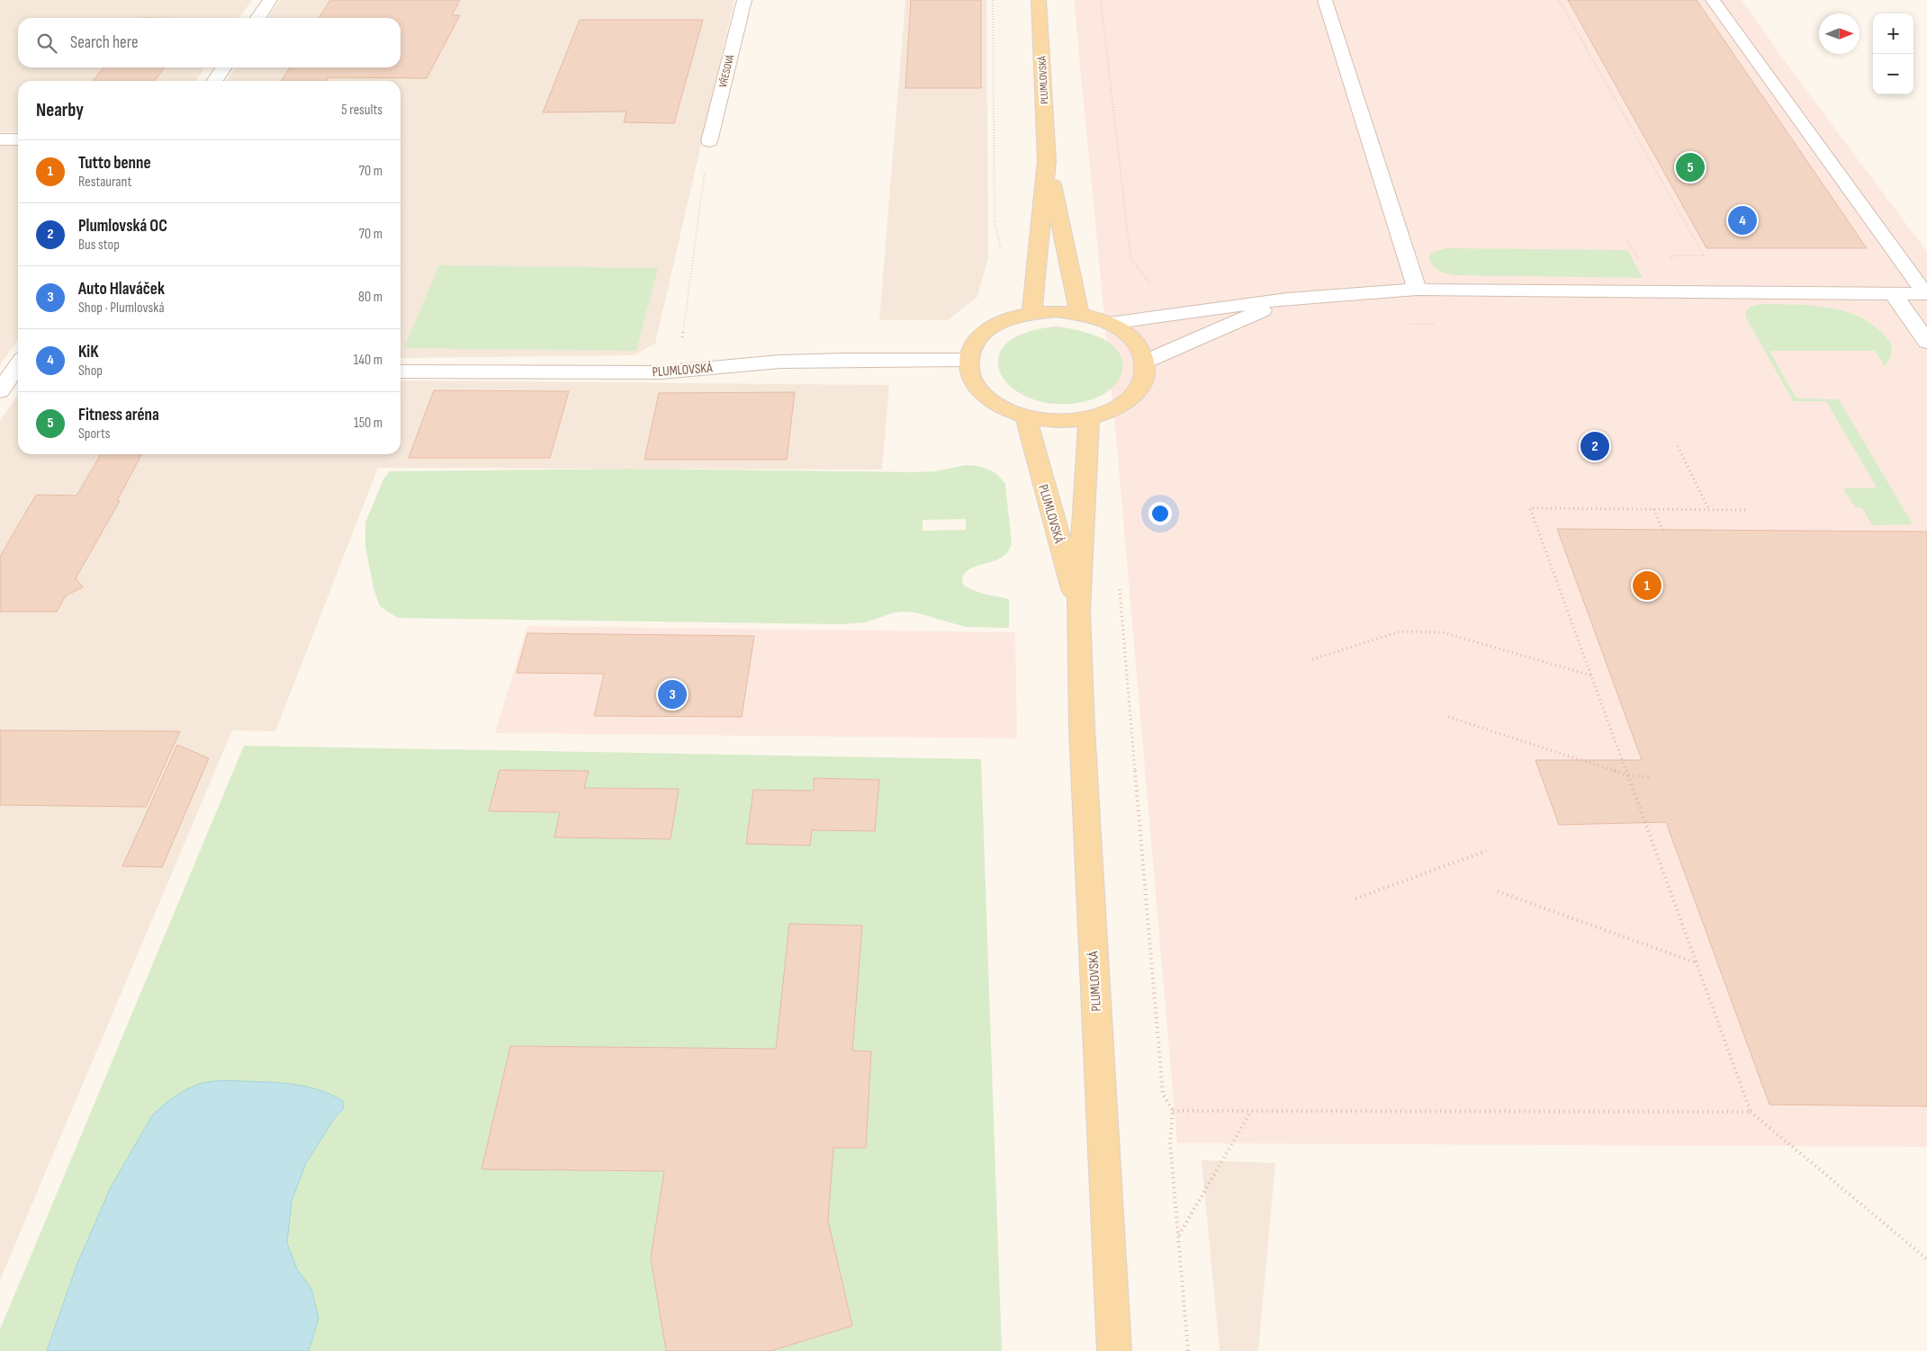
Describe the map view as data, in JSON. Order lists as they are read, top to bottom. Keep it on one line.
{"streets":{"main road":["PLUMLOVSKÁ"],"street":["VŘESOVÁ"]},"north":"right","page":{"map_buttons":["+","−"],"search":"Search here","heading":["Nearby","5 results"],"list":[{"mark":"1","name":"Tutto benne","note":"Restaurant","value":"70 m"},{"mark":"2","name":"Plumlovská OC","note":"Bus stop","value":"70 m"},{"mark":"3","name":"Auto Hlaváček","note":"Shop · Plumlovská","value":"80 m"},{"mark":"4","name":"KiK","note":"Shop","value":"140 m"},{"mark":"5","name":"Fitness aréna","note":"Sports","value":"150 m"}],"pins":["5","4","2","1","3"]}}
